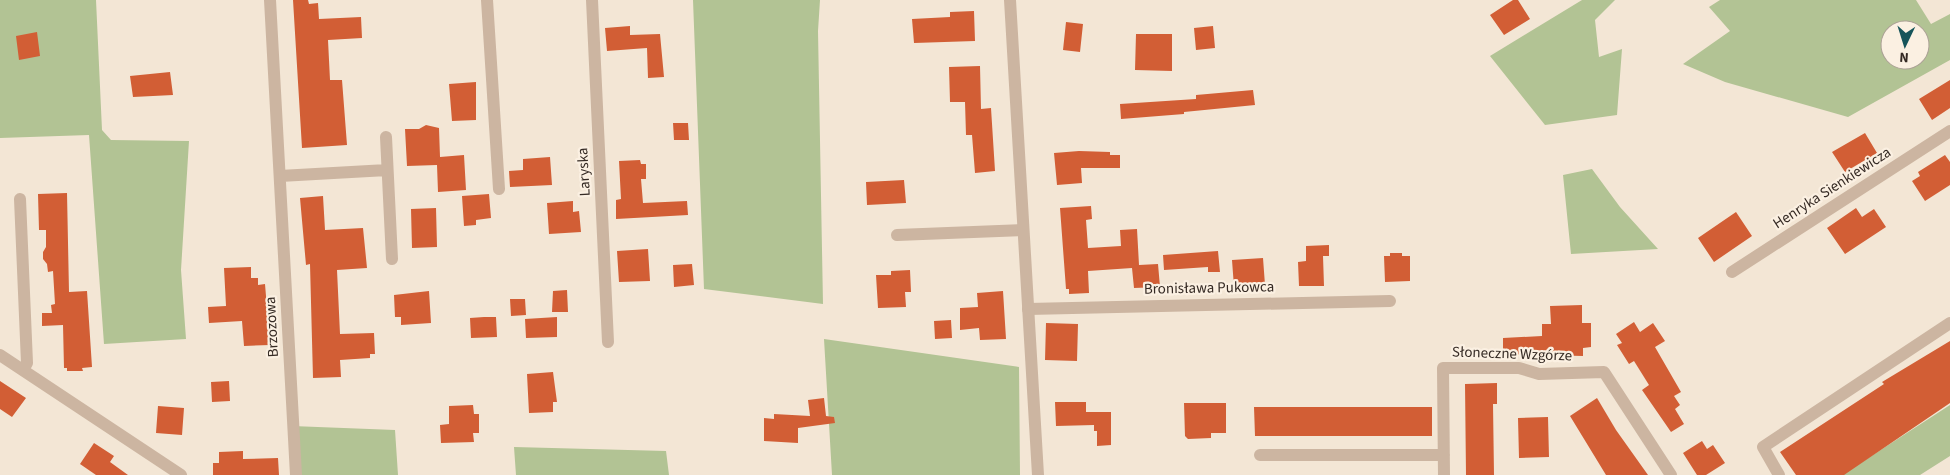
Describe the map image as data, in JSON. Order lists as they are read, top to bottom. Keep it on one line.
{"streets":{"street":["Laryska","Henryka Sienkiewicza","Bronisława Pukowca","Brzozowa","Słoneczne Wzgórze"]},"north":"bottom"}
